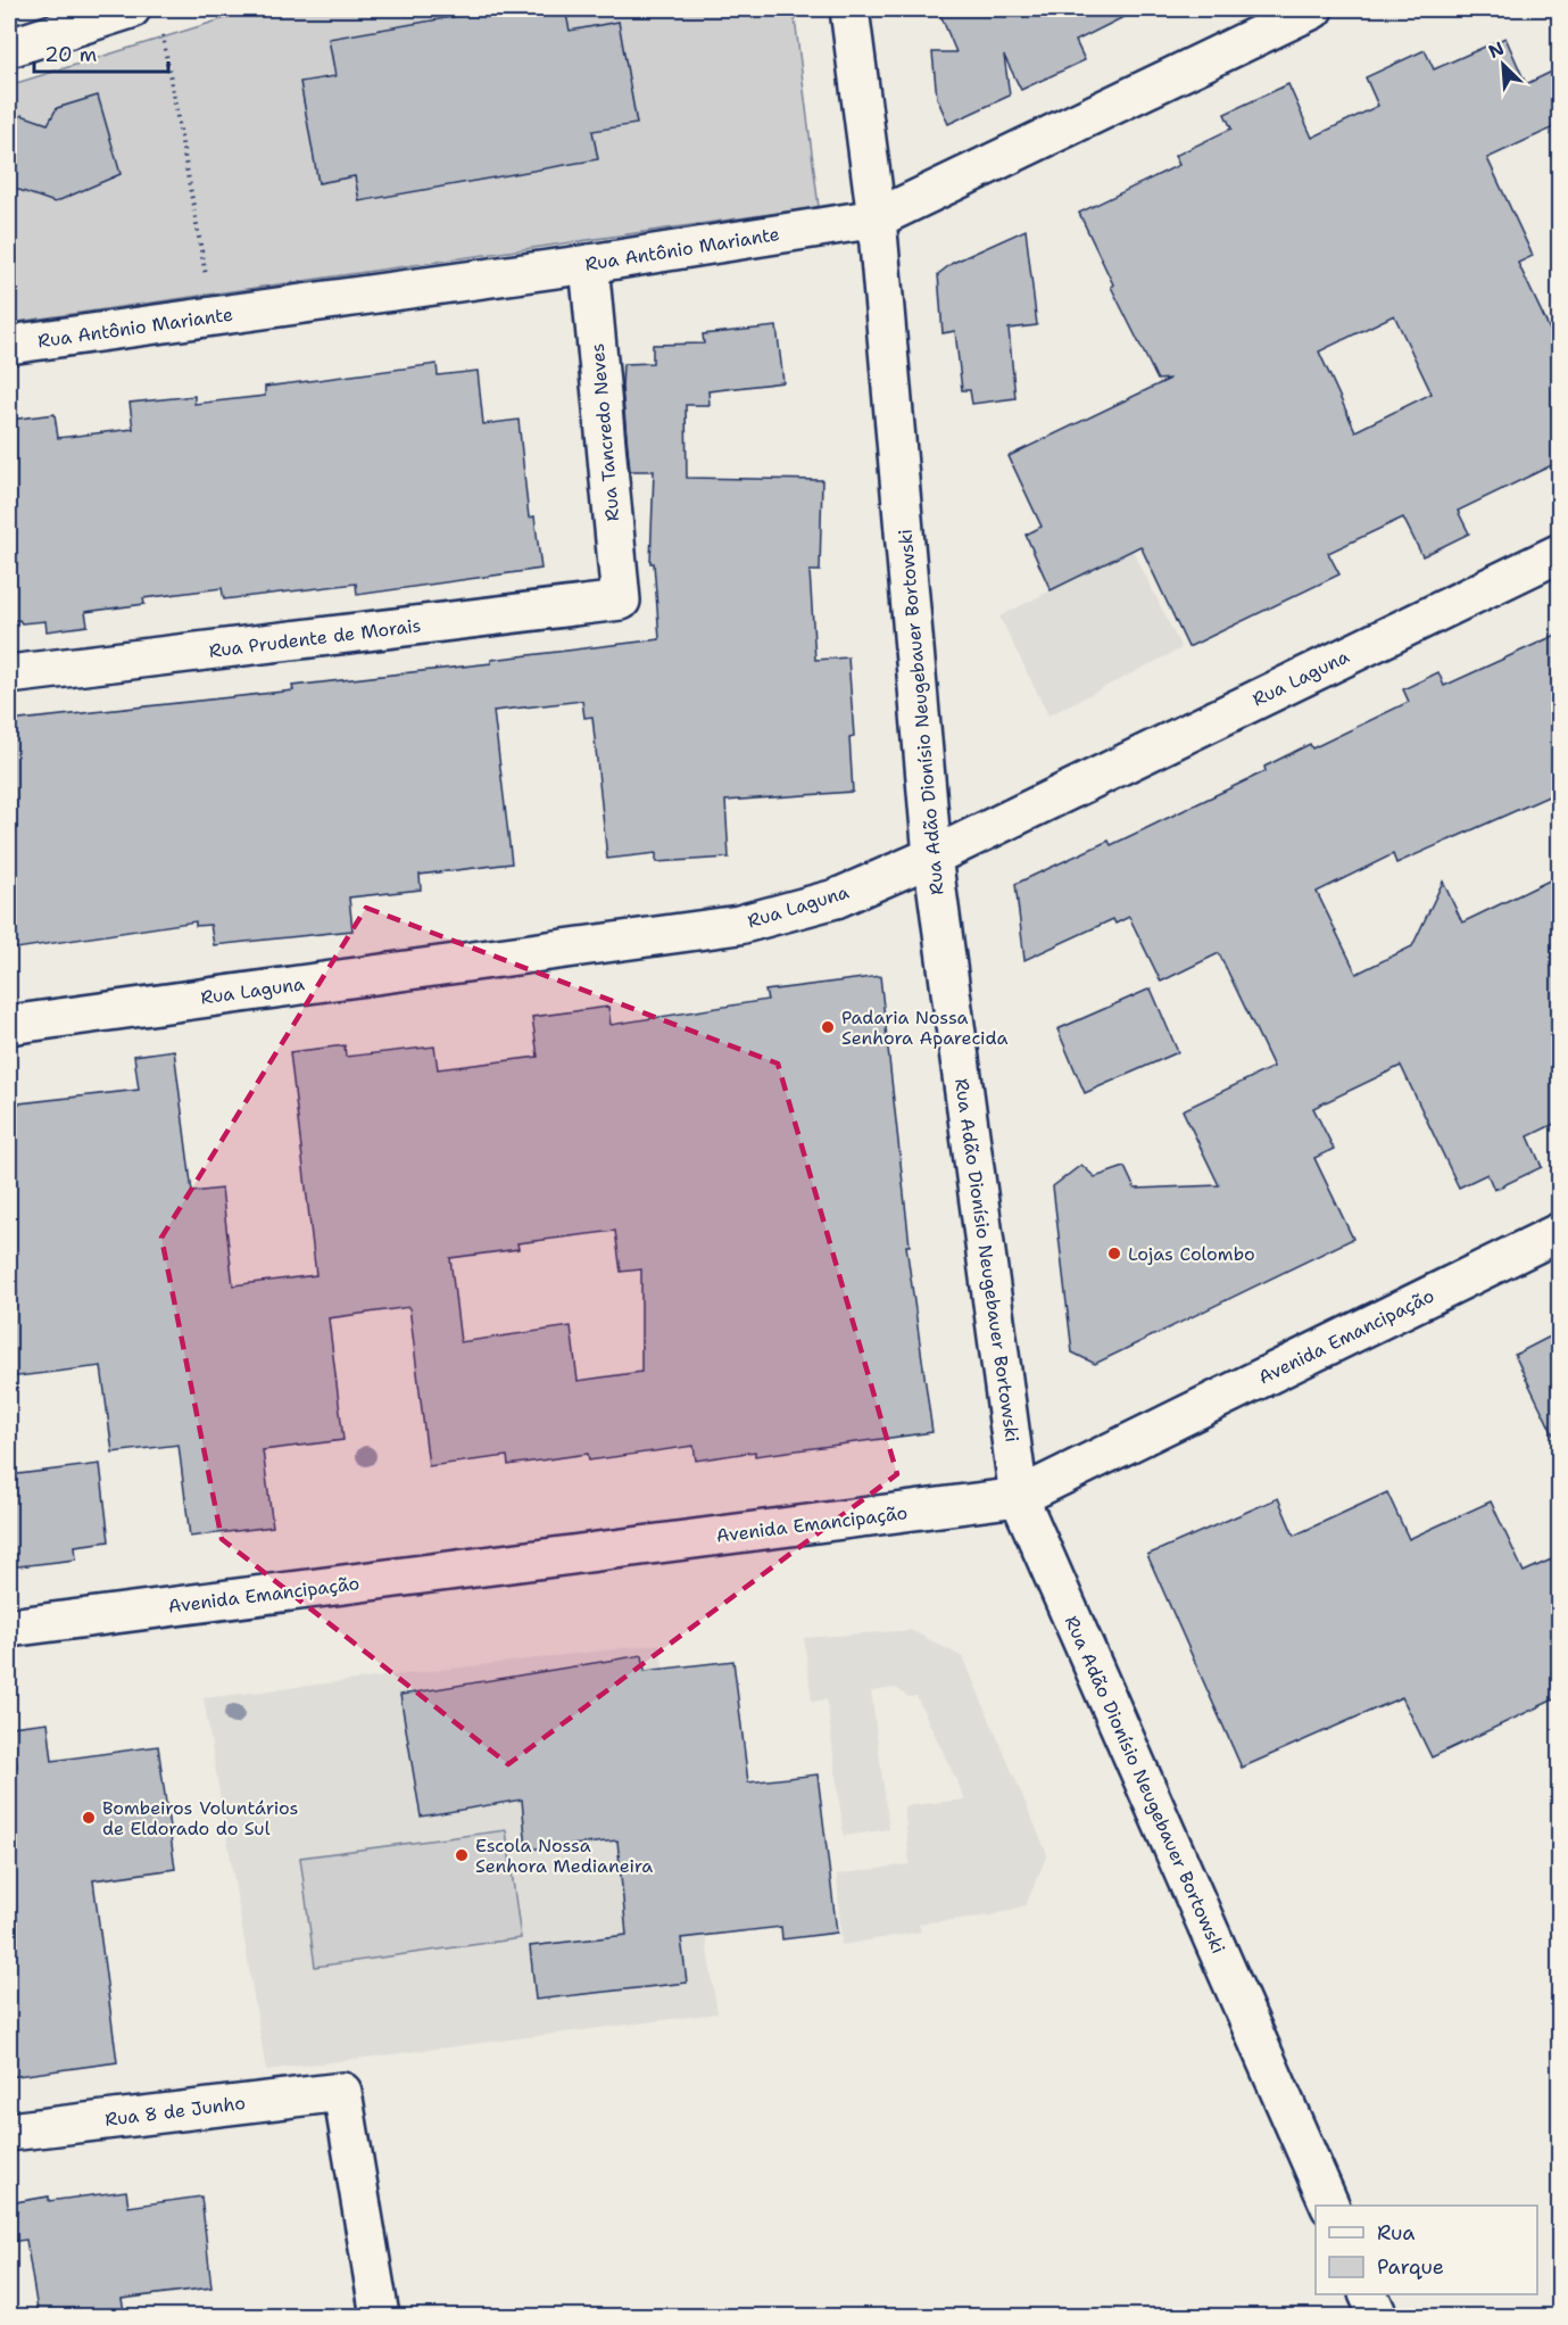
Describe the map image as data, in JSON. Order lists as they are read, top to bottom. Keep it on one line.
{"streets":{"street":["Rua Antônio Mariante","Rua Tancredo Neves","Rua Prudente de Morais","Rua Laguna","Rua Adão Dionísio Neugebauer Bortowski","Avenida Emancipação","Rua 8 de Junho"]},"crossings":[["Rua Antônio Mariante","Rua Tancredo Neves"],["Rua Antônio Mariante","Rua Adão Dionísio Neugebauer Bortowski"],["Rua Tancredo Neves","Rua Prudente de Morais"],["Rua Laguna","Rua Adão Dionísio Neugebauer Bortowski"],["Rua Adão Dionísio Neugebauer Bortowski","Avenida Emancipação"]],"places":["Padaria Nossa Senhora Aparecida","Lojas Colombo","Bombeiros Voluntários de Eldorado do Sul","Escola Nossa Senhora Medianeira"],"legend":["Rua","Parque"],"scale_bar":"20 m","north":"top left"}
